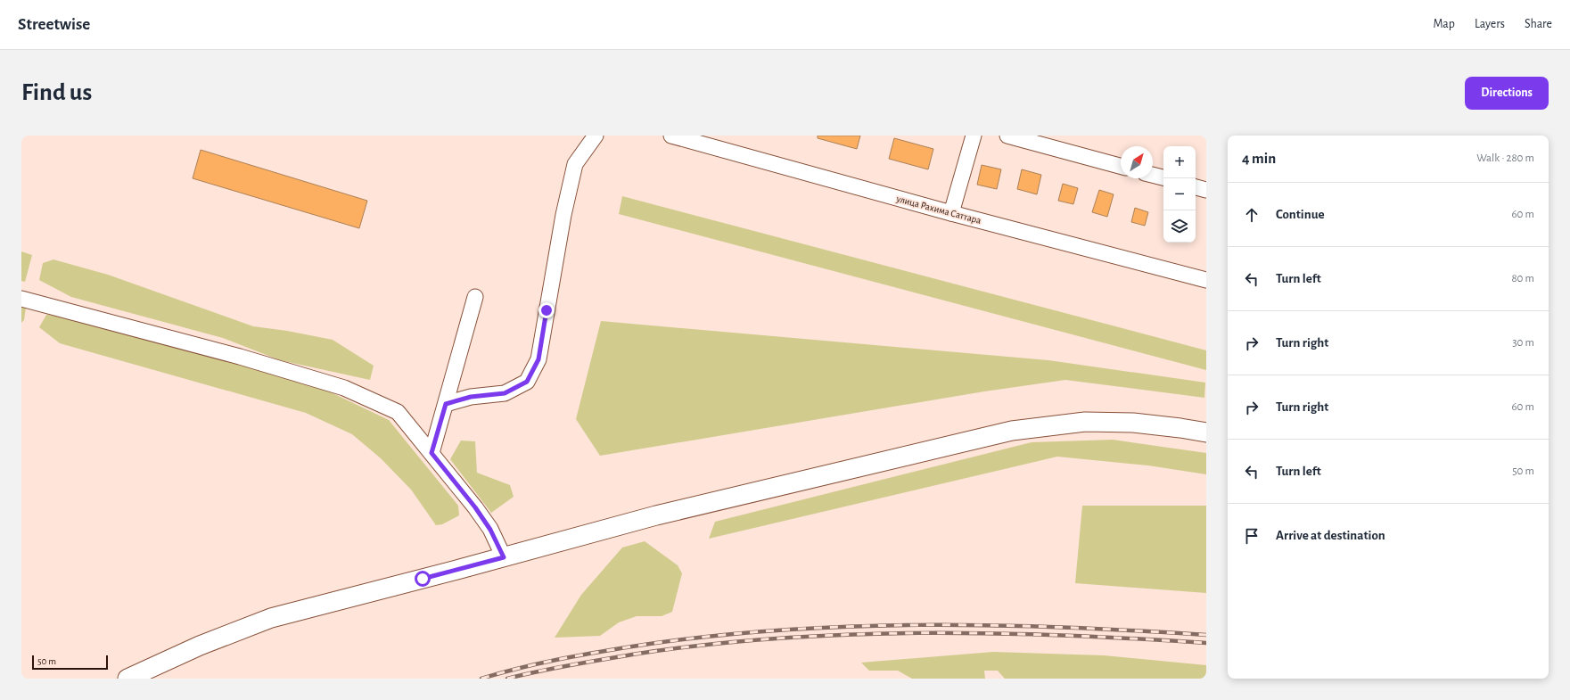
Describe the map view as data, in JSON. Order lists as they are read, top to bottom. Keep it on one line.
{"streets":{"street":["улица Рахима Саттара"]},"scale_bar":"50 m","north":"top right","page":{"header":"Streetwise","nav":["Map","Layers","Share"],"buttons":"Directions","title":"Find us","heading":["4 min","Walk · 280 m"],"map_buttons":["+","−"],"list":[["Continue","60 m"],["Turn left","80 m"],["Turn right","30 m"],["Turn right","60 m"],["Turn left","50 m"],"Arrive at destination"],"scale":"50 m"}}
